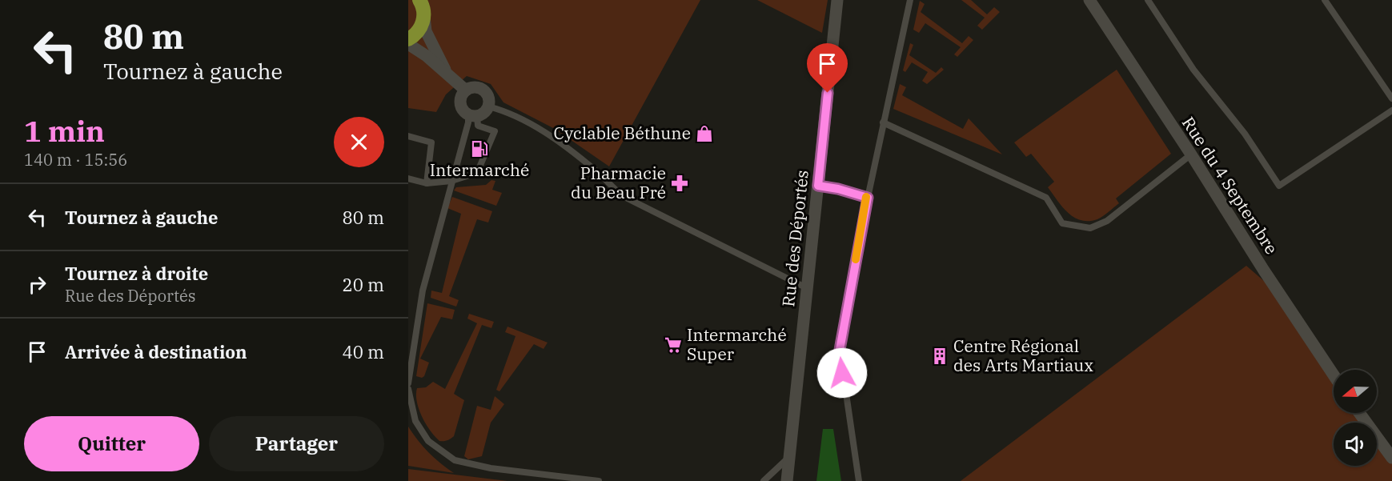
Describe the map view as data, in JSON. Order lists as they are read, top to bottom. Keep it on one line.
{"streets":{"street":["Rue du 4 Septembre","Rue des Déportés"]},"places":{"shop":["Cyclable Béthune"],"fuel station":["Intermarché"],"pharmacy":["Pharmacie du Beau Pré"],"supermarket":["Intermarché Super"],"building":["Centre Régional des Arts Martiaux"]},"north":"left","page":{"turn":["80 m","Tournez à gauche"],"heading":["1 min","140 m · 15:56"],"list":[{"name":"Tournez à gauche","value":"80 m"},{"name":"Tournez à droite","note":"Rue des Déportés","value":"20 m"},{"name":"Arrivée à destination","value":"40 m"}],"buttons":["Quitter","Partager"]}}
